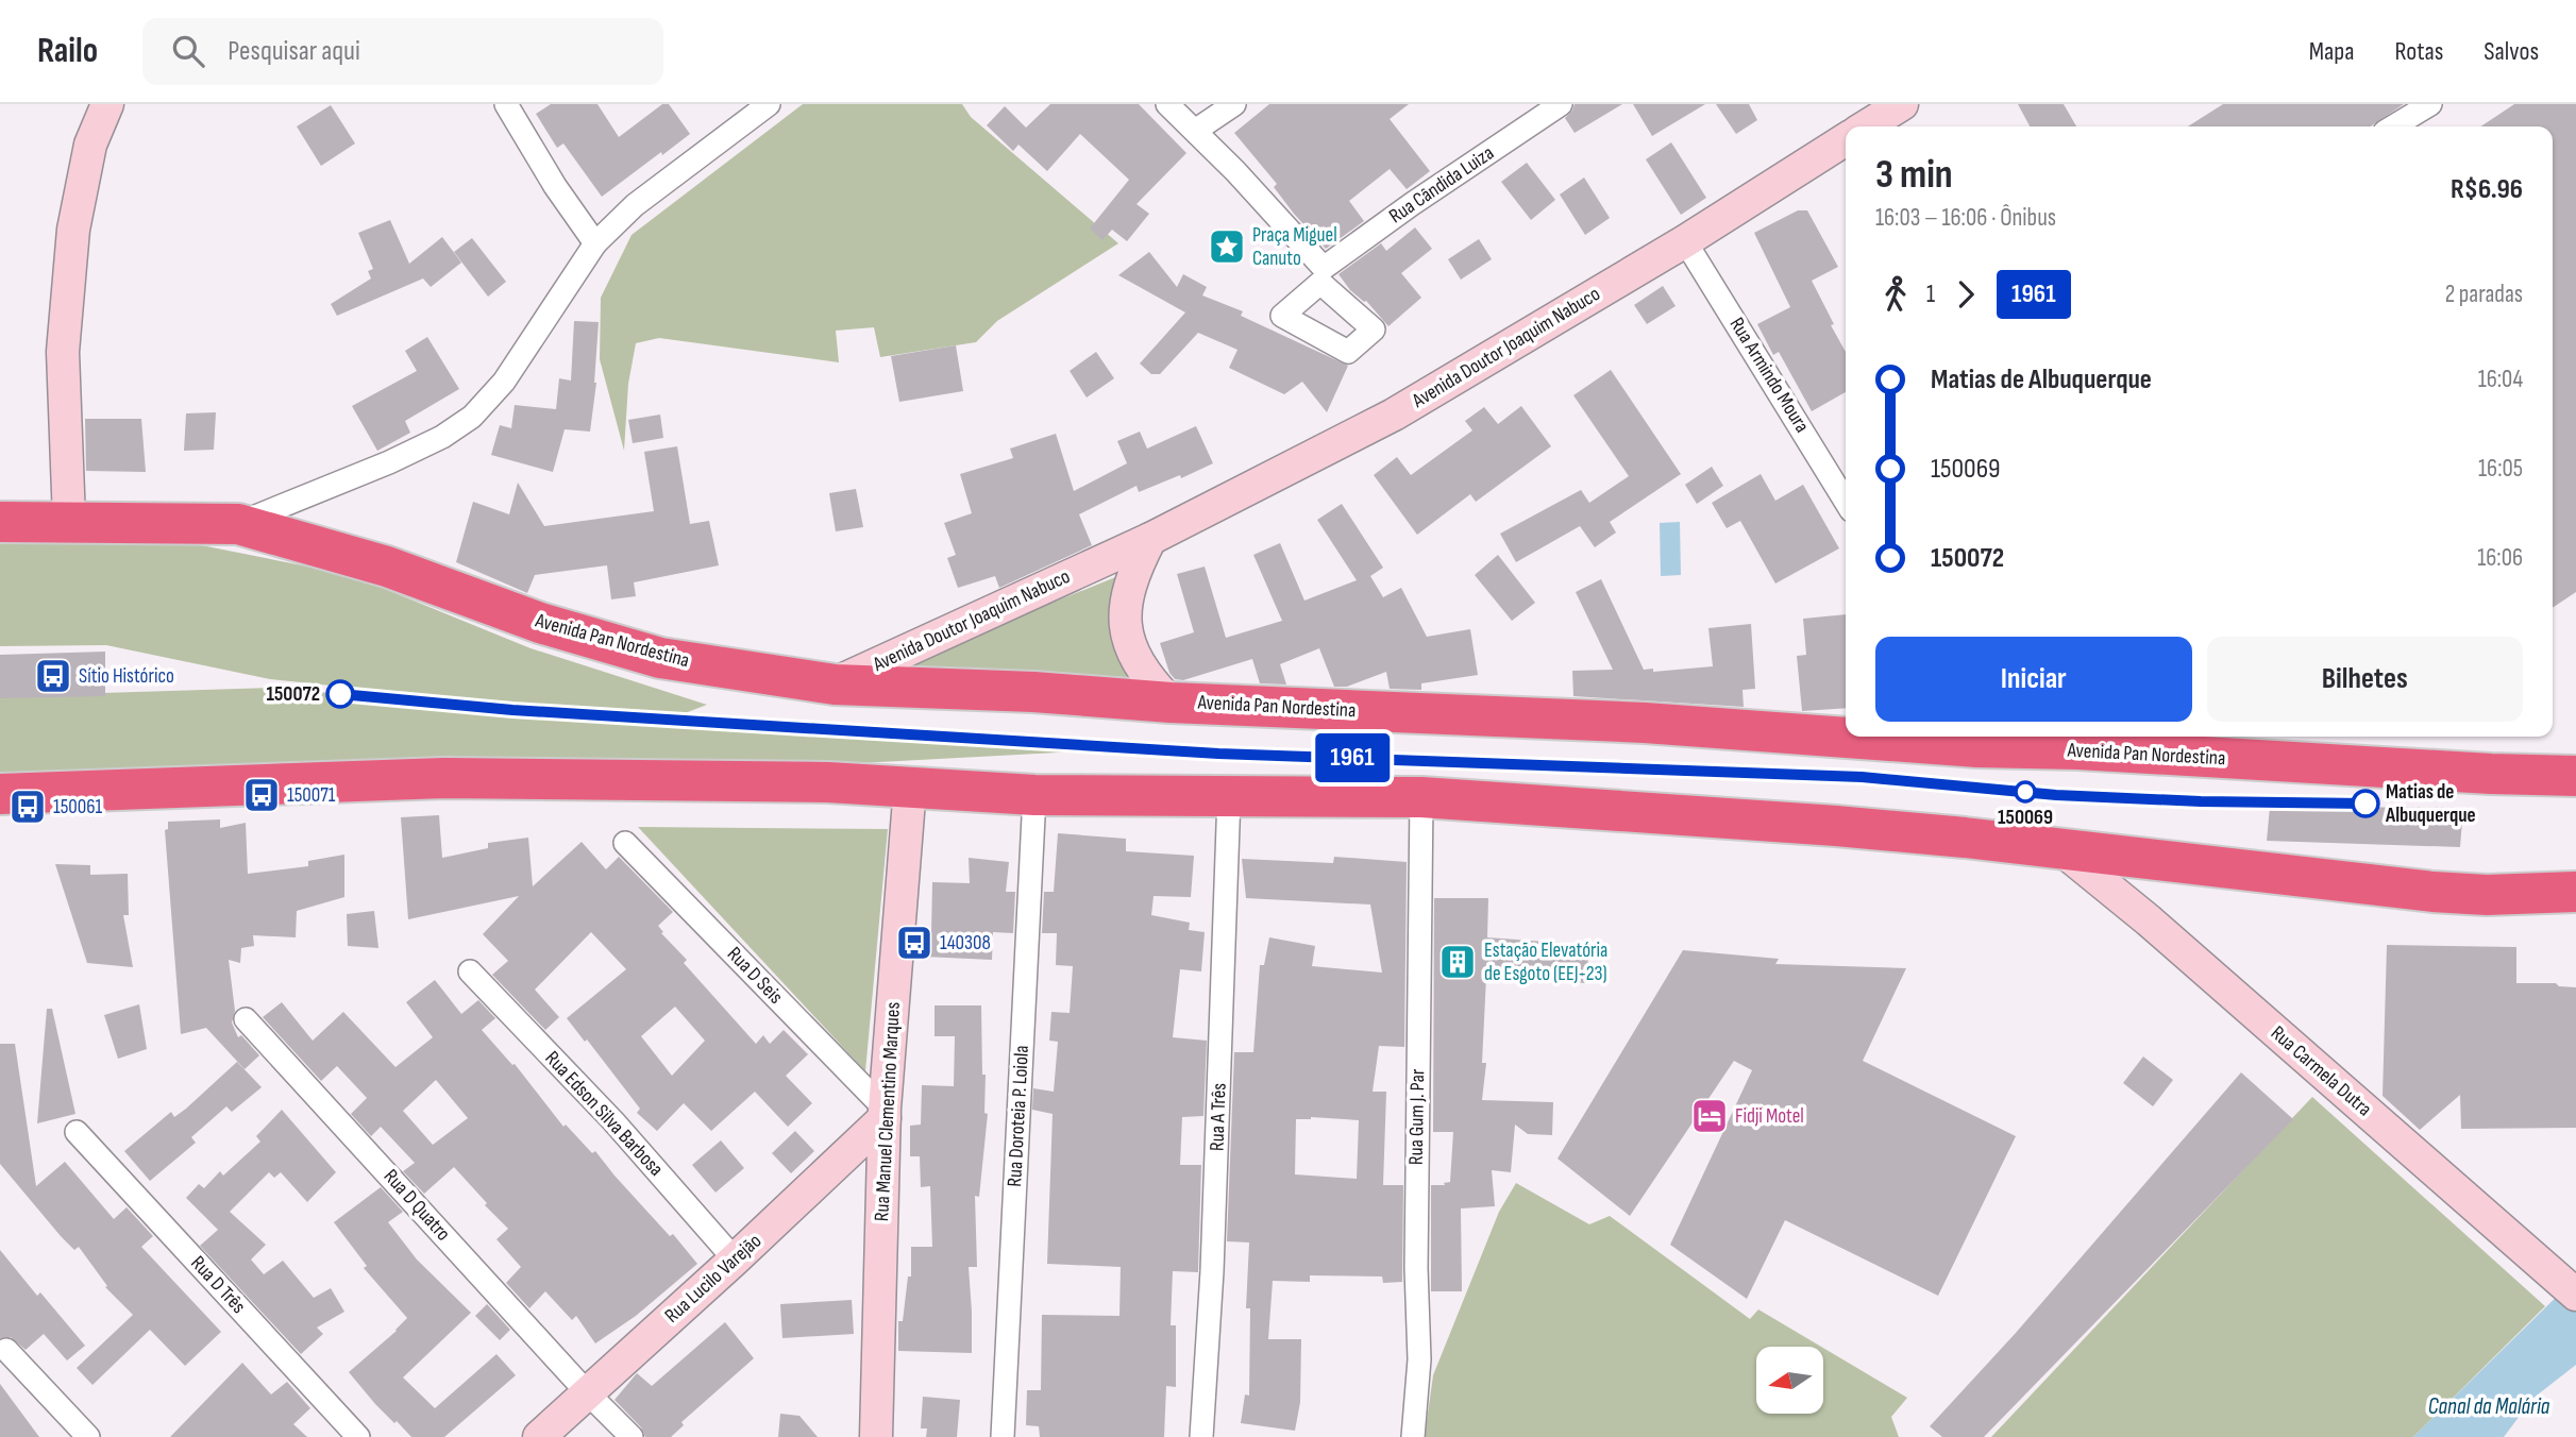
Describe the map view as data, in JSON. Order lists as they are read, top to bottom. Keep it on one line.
{"streets":{"highway":["Avenida Pan Nordestina"],"street":["Rua Cândida Luiza","Avenida Doutor Joaquim Nabuco","Rua Armindo Moura","Rua D Seis","Rua Carmela Dutra","Rua Manuel Clementino Marques","Rua Edson Silva Barbosa","Rua Doroteia P. Loiola","Rua A Três","Rua Gum J. Par","Rua D Quatro","Rua Lucilo Varejão","Rua D Três"]},"crossings":[["Avenida Doutor Joaquim Nabuco","Rua Armindo Moura"],["Avenida Doutor Joaquim Nabuco","Avenida Pan Nordestina"],["Rua D Seis","Rua Manuel Clementino Marques"],["Rua D Seis","Rua Lucilo Varejão"],["Rua Manuel Clementino Marques","Rua Lucilo Varejão"],["Rua Edson Silva Barbosa","Rua Lucilo Varejão"],["Rua D Quatro","Rua Lucilo Varejão"]],"water":["Canal da Malária"],"places":{"place":["Praça Miguel Canuto"],"bus stop":["Sítio Histórico","150071","150061","140308"],"other":["150072","150069","Matias de Albuquerque"],"building":["Estação Elevatória de Esgoto (EEJ-23)"],"hotel":["Fidji Motel"]},"lines":["bus line 1961"],"north":"left","page":{"header":"Railo","search":"Pesquisar aqui","nav":["Mapa","Rotas","Salvos"],"on_map":"1961","heading":["3 min","16:03 – 16:06 · Ônibus","R$6.96"],"legs":["1","1961","2 paradas"],"list":[{"name":"Matias de Albuquerque","value":"16:04"},{"name":"150069","value":"16:05"},{"name":"150072","value":"16:06"}],"buttons":["Iniciar","Bilhetes"]}}
